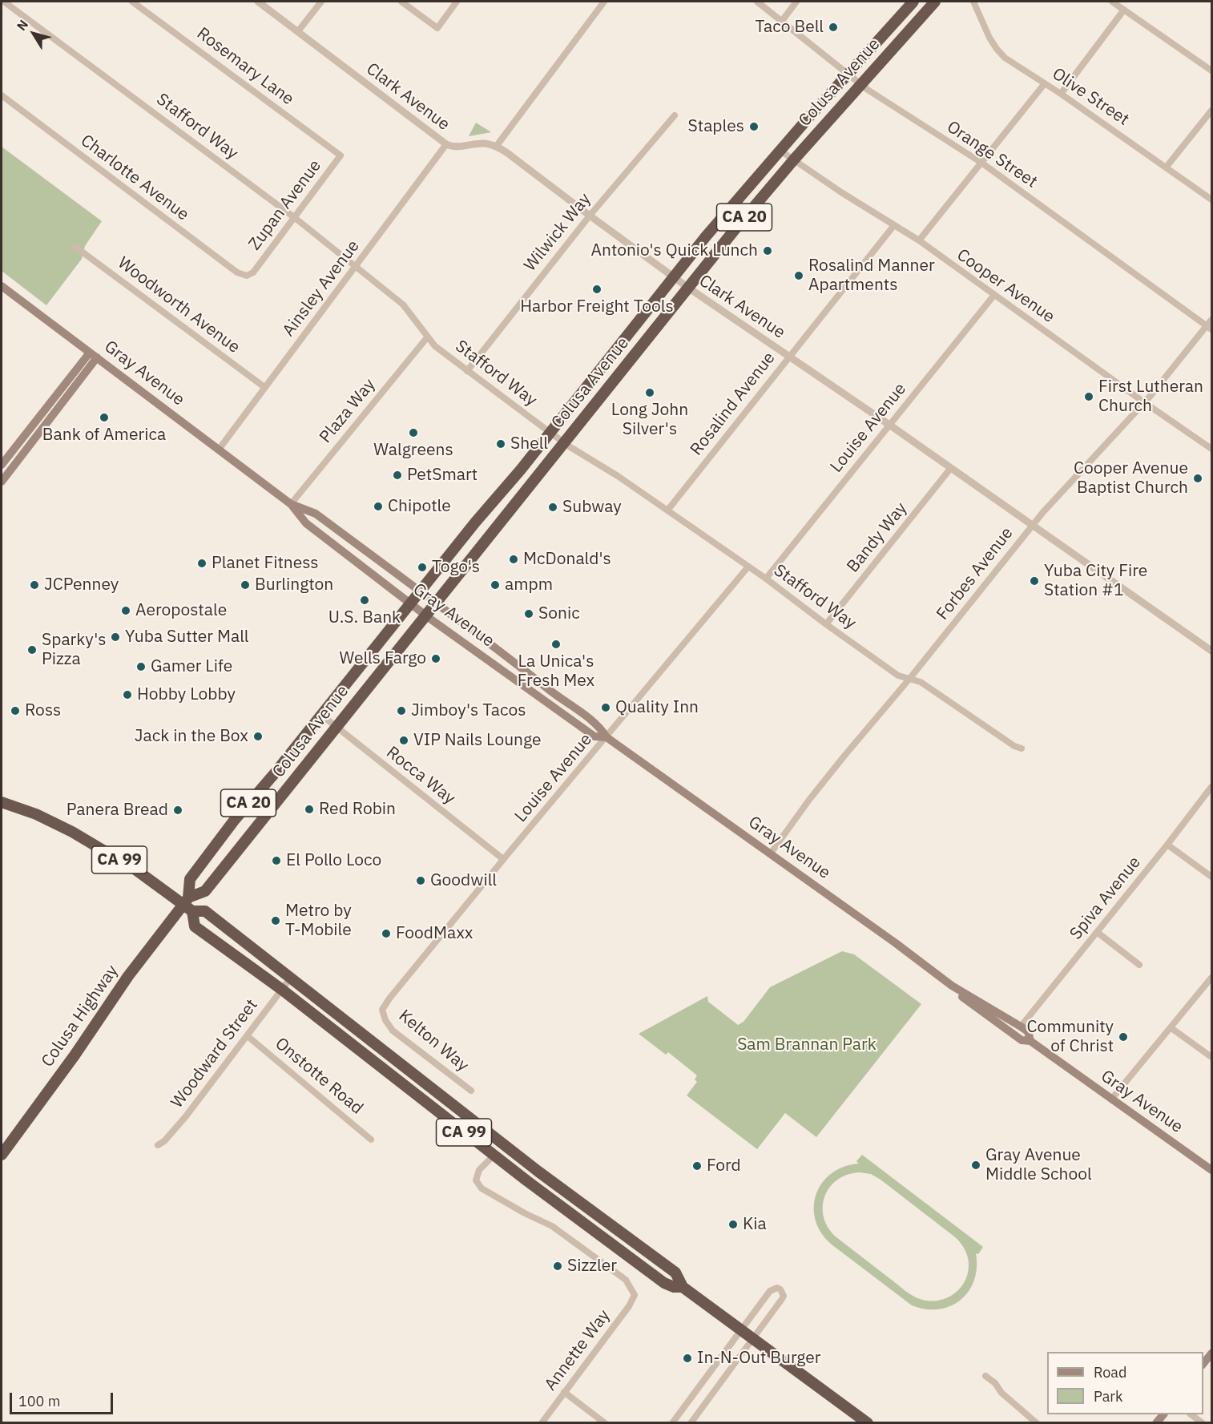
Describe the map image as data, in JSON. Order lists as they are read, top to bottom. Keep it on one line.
{"streets":{"highway":["Colusa Avenue","CA 20","CA 99","Colusa Highway"],"main road":["Gray Avenue"],"street":["Rosemary Lane","Clark Avenue","Olive Street","Stafford Way","Orange Street","Charlotte Avenue","Zupan Avenue","Wilwick Way","Cooper Avenue","Ainsley Avenue","Woodworth Avenue","Rosalind Avenue","Plaza Way","Louise Avenue","Bandy Way","Forbes Avenue","Rocca Way","Spiva Avenue","Kelton Way","Woodward Street","Onstotte Road","Annette Way"]},"crossings":[["Rosemary Lane","Zupan Avenue"],["Colusa Avenue","Clark Avenue"],["Colusa Avenue","Stafford Way"],["Colusa Avenue","Orange Street"],["Colusa Avenue","Cooper Avenue"],["Colusa Avenue","Gray Avenue"],["Colusa Avenue","Rocca Way"],["Colusa Avenue","CA 99"],["Colusa Avenue","Colusa Highway"],["Clark Avenue","Wilwick Way"],["Clark Avenue","Ainsley Avenue"],["Clark Avenue","Rosalind Avenue"],["Clark Avenue","Louise Avenue"],["Clark Avenue","Bandy Way"],["Clark Avenue","Forbes Avenue"],["Stafford Way","Zupan Avenue"],["Stafford Way","Wilwick Way"],["Stafford Way","Ainsley Avenue"],["Stafford Way","Rosalind Avenue"],["Stafford Way","Plaza Way"],["Stafford Way","Louise Avenue"],["Stafford Way","Bandy Way"],["Stafford Way","Forbes Avenue"],["Orange Street","Forbes Avenue"],["Charlotte Avenue","Zupan Avenue"],["Cooper Avenue","Rosalind Avenue"],["Cooper Avenue","Louise Avenue"],["Cooper Avenue","Forbes Avenue"],["Ainsley Avenue","Woodworth Avenue"],["Ainsley Avenue","Gray Avenue"],["Gray Avenue","Plaza Way"],["Gray Avenue","Louise Avenue"],["Gray Avenue","Forbes Avenue"],["Gray Avenue","Spiva Avenue"],["Louise Avenue","Rocca Way"],["Louise Avenue","Kelton Way"],["CA 99","Colusa Highway"],["CA 99","Woodward Street"],["CA 99","Annette Way"],["Woodward Street","Onstotte Road"]],"parks":["Sam Brannan Park"],"places":["Taco Bell","Staples","Antonio's Quick Lunch","Rosalind Manner Apartments","Harbor Freight Tools","Long John Silver's","First Lutheran Church","Bank of America","Walgreens","Shell","PetSmart","Cooper Avenue Baptist Church","Chipotle","Subway","McDonald's","Planet Fitness","Togo's","Yuba City Fire Station #1","JCPenney","Burlington","ampm","U.S. Bank","Aeropostale","Sonic","Yuba Sutter Mall","La Unica's Fresh Mex","Sparky's Pizza","Wells Fargo","Gamer Life","Hobby Lobby","Quality Inn","Ross","Jimboy's Tacos","Jack in the Box","VIP Nails Lounge","Red Robin","Panera Bread","El Pollo Loco","Goodwill","Metro by T-Mobile","FoodMaxx","Community of Christ","Gray Avenue Middle School","Ford","Kia","Sizzler","In-N-Out Burger"],"legend":["Road","Park"],"scale_bar":"100 m","north":"top left"}
